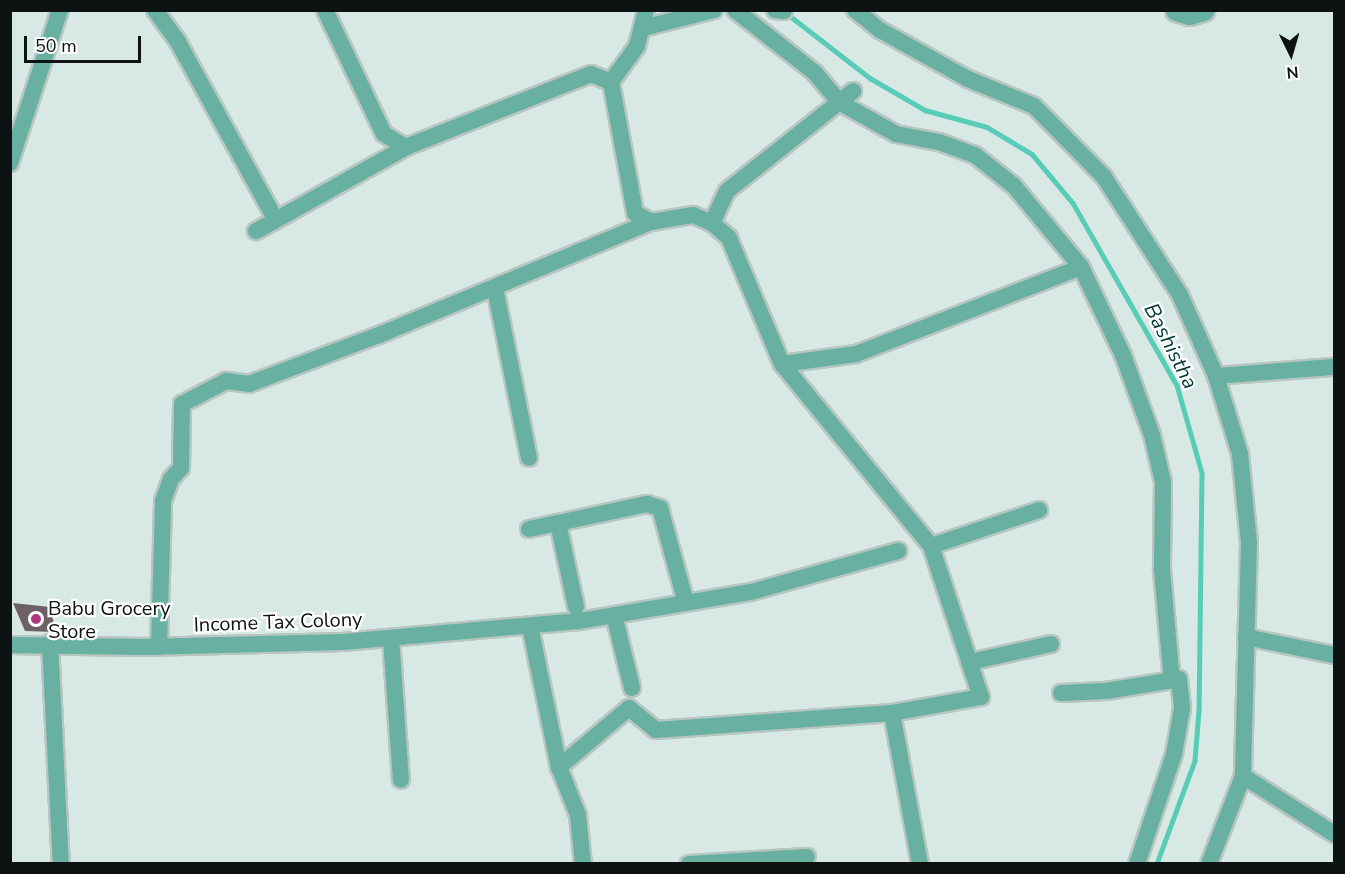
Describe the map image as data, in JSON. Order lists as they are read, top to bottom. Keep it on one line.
{"streets":{"street":["Income Tax Colony"]},"water":["Bashistha"],"places":["Babu Grocery Store"],"scale_bar":"50 m","north":"bottom"}
